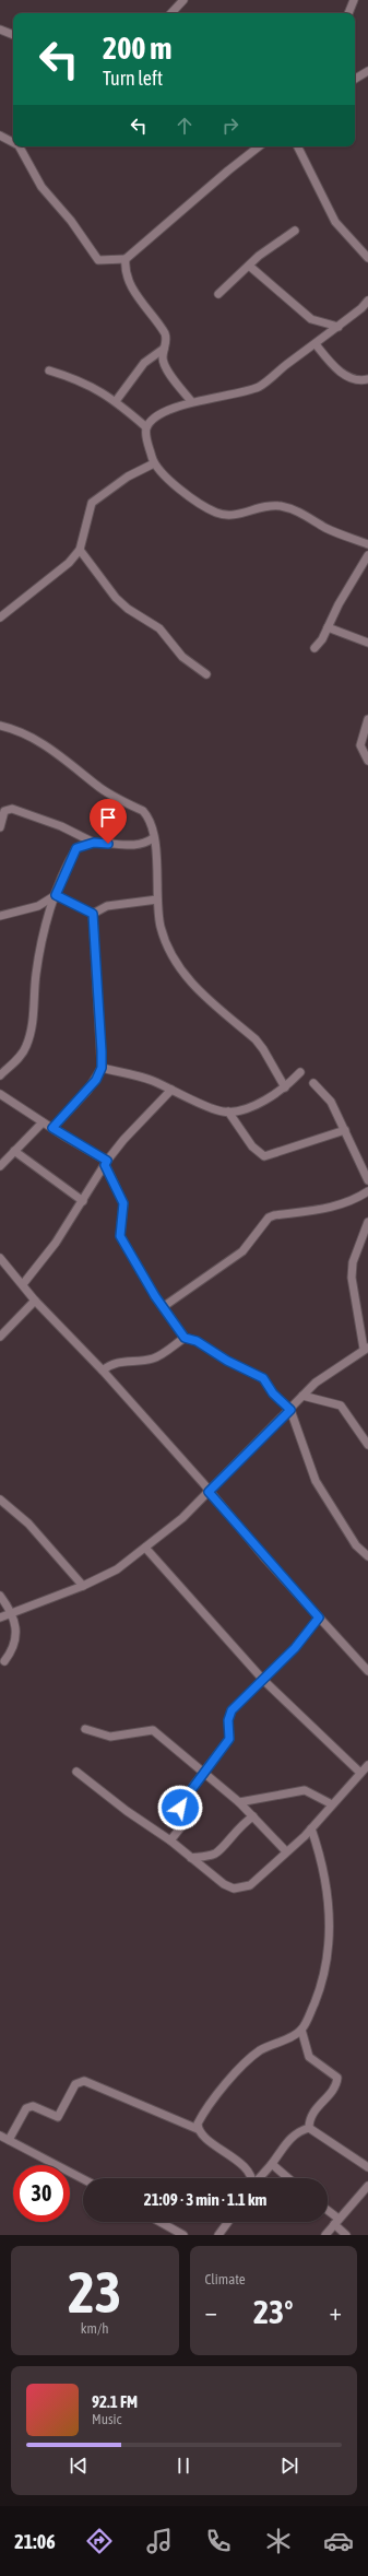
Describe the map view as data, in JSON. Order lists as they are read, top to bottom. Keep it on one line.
{"page":{"turn":["200 m","Turn left"],"limit":"30","trip":"21:09 · 3 min · 1.1 km","tile":[["23","km/h"],"Climate"],"heat":["−","23°","+"],"song":["92.1 FM","Music"],"tabs":"21:06"}}
